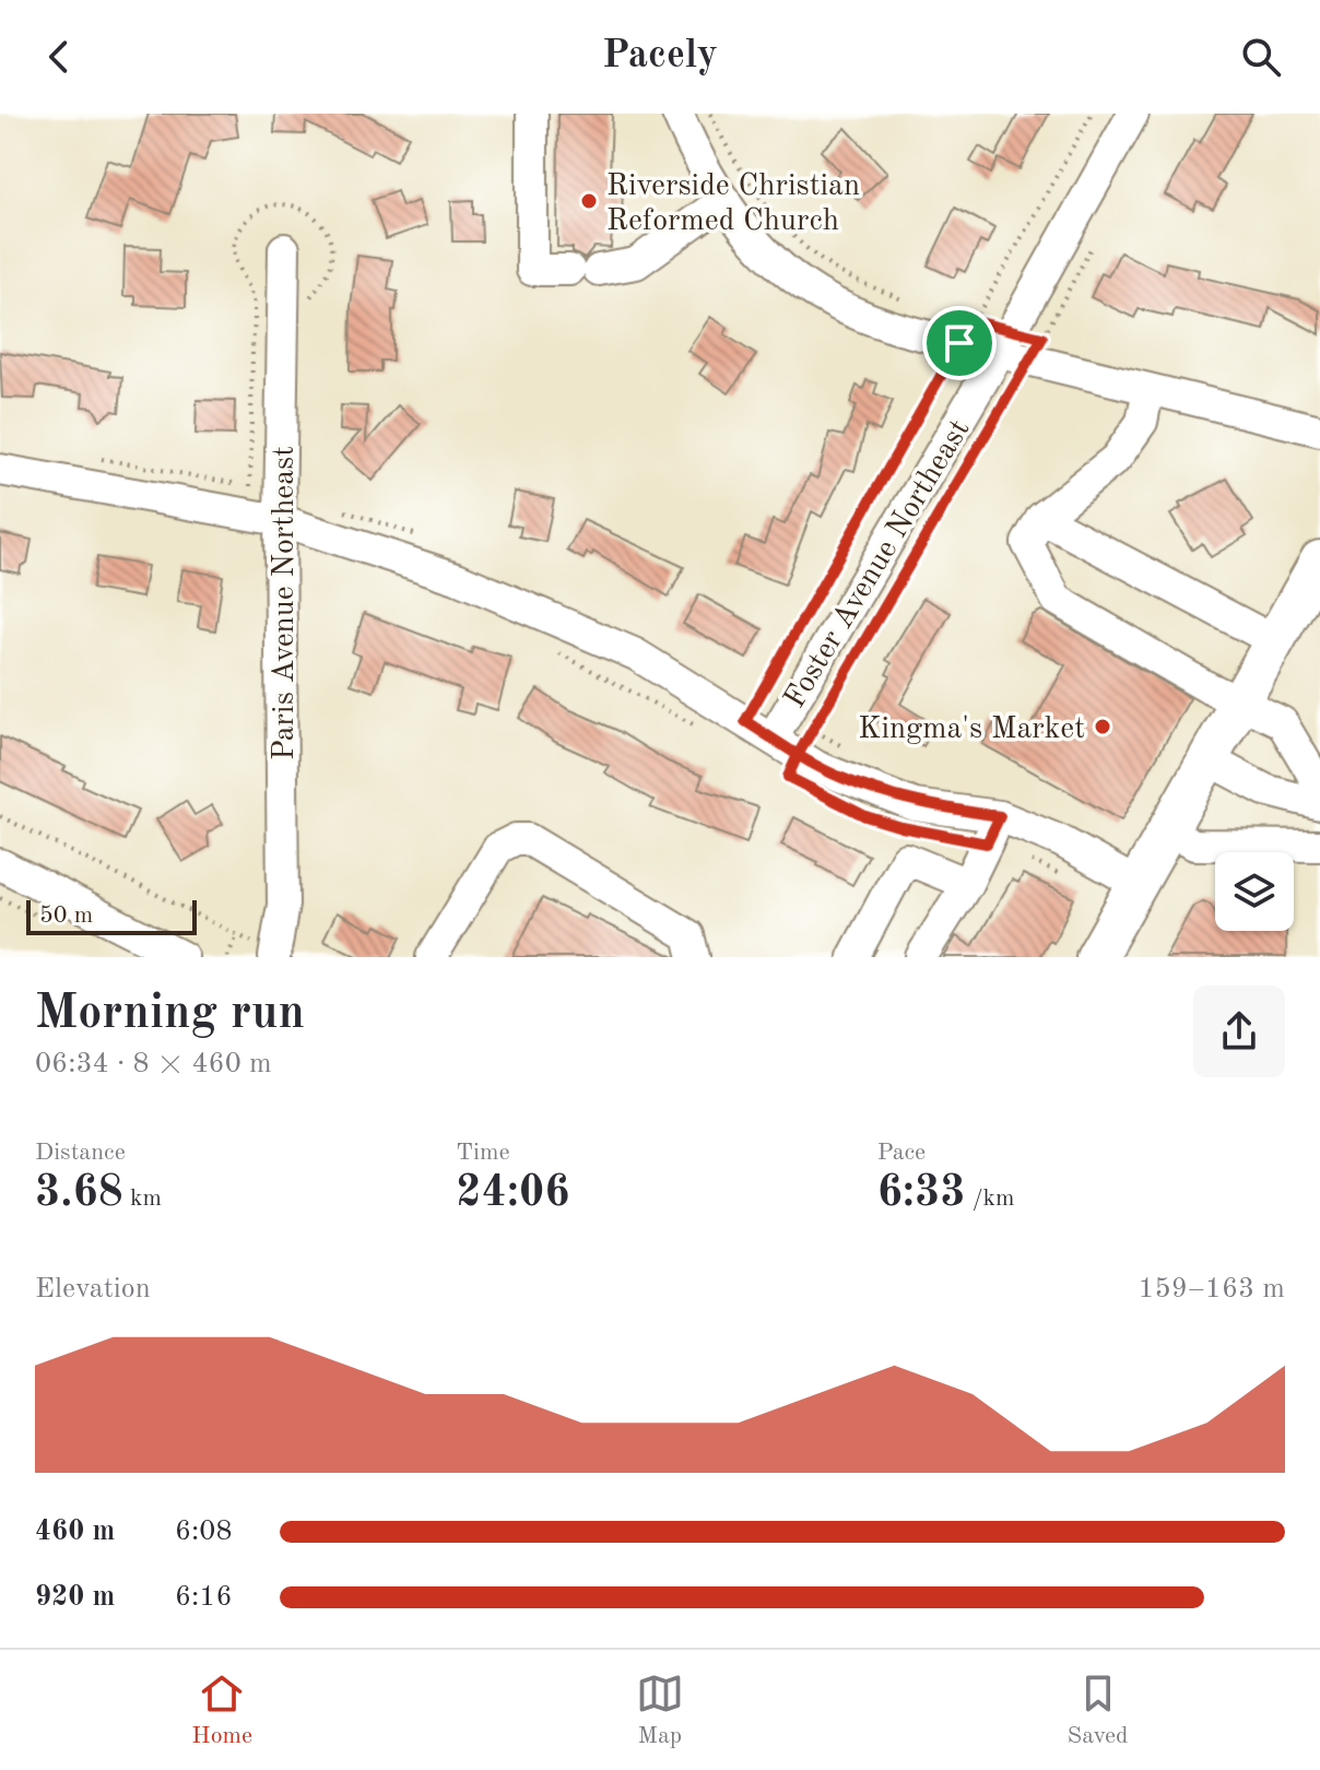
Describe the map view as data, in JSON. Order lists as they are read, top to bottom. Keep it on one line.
{"streets":{"street":["Foster Avenue Northeast","Paris Avenue Northeast"]},"places":["Riverside Christian Reformed Church","Kingma's Market"],"scale_bar":"50 m","page":{"header":"Pacely","scale":"50 m","heading":["Morning run","06:34 · 8 × 460 m"],"stats":[["Distance","3.68 km"],["Time","24:06"],["Pace","6:33 /km"]],"chart":["Elevation","159–163 m"],"list":[{"name":"460 m","note":"6:08"},{"name":"920 m","note":"6:16"}],"tabs":["Home","Map","Saved"]}}
